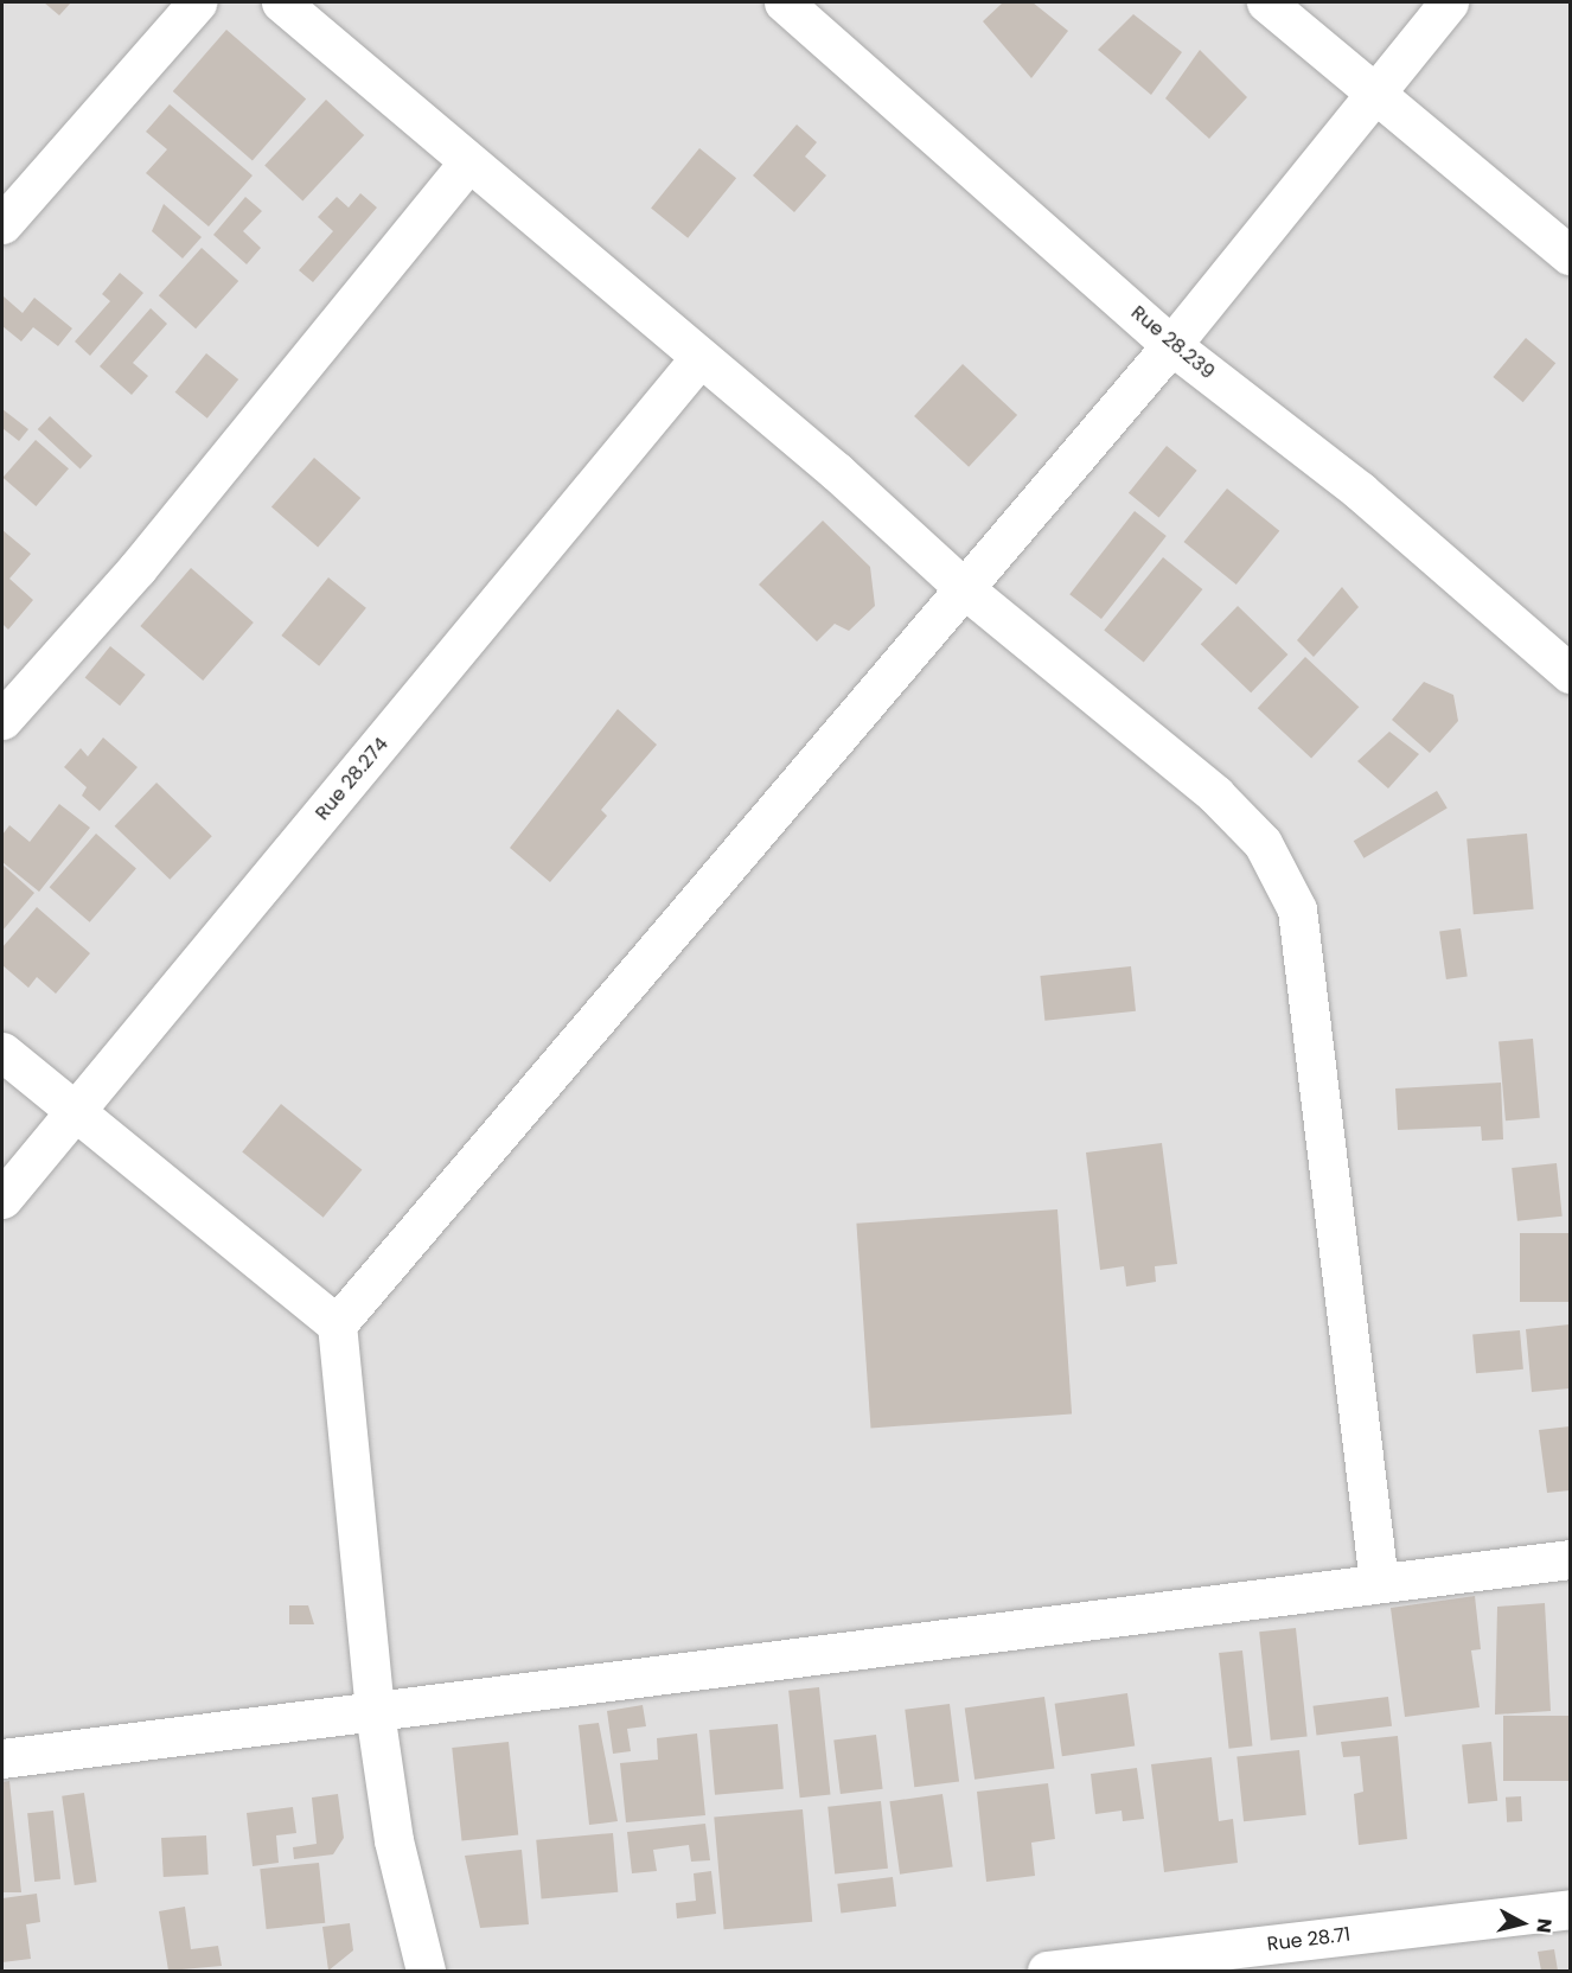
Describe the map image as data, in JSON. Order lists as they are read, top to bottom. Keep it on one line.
{"streets":{"street":["Rue 28.239","Rue 28.274","Rue 28.71"]},"north":"right"}
